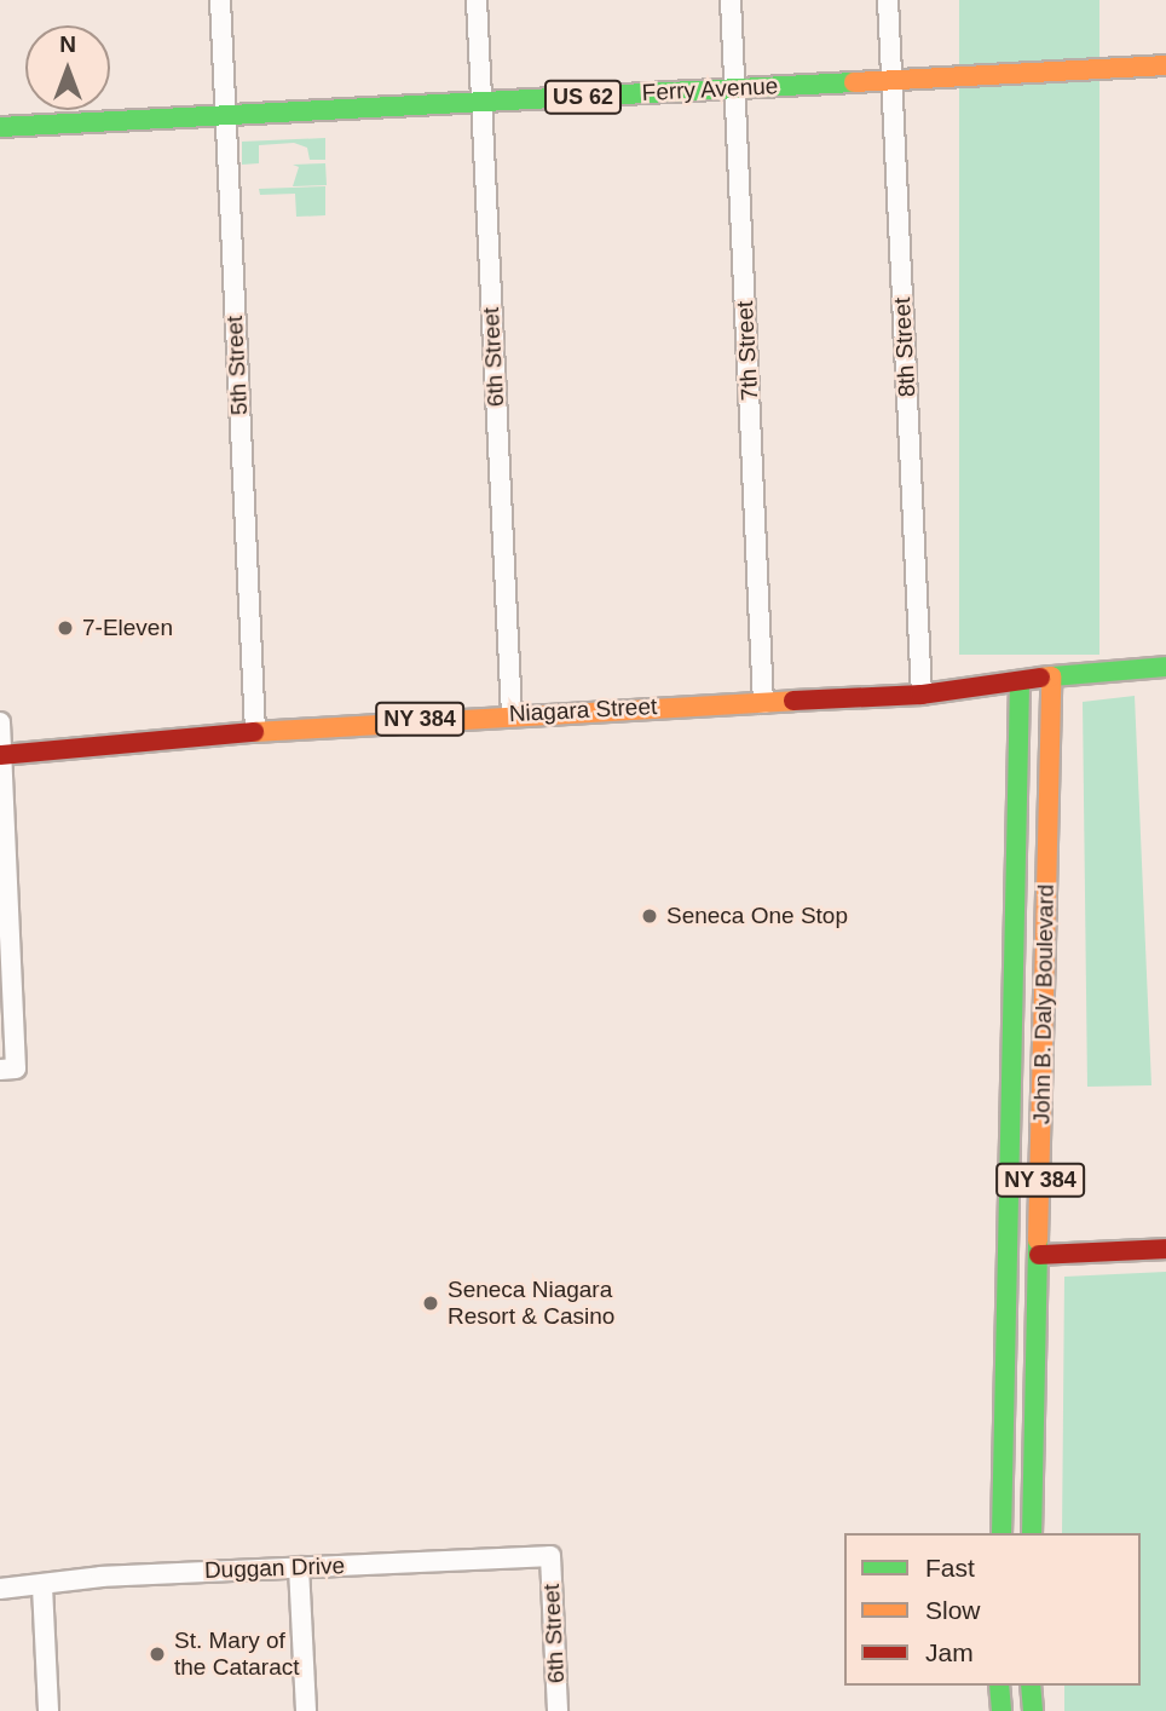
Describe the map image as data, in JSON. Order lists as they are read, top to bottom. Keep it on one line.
{"streets":{"main road":["Ferry Avenue","US 62","Niagara Street","NY 384","John B. Daly Boulevard"],"street":["8th Street","7th Street","6th Street","5th Street","Duggan Drive"]},"crossings":[["Ferry Avenue","8th Street"],["Ferry Avenue","7th Street"],["Ferry Avenue","6th Street"],["Ferry Avenue","5th Street"],["8th Street","Niagara Street"],["7th Street","Niagara Street"],["6th Street","Niagara Street"],["6th Street","Duggan Drive"],["5th Street","Niagara Street"],["Niagara Street","John B. Daly Boulevard"]],"places":["7-Eleven","Seneca One Stop","Seneca Niagara Resort & Casino","St. Mary of the Cataract"],"legend":["Fast","Slow","Jam"],"north":"top"}
